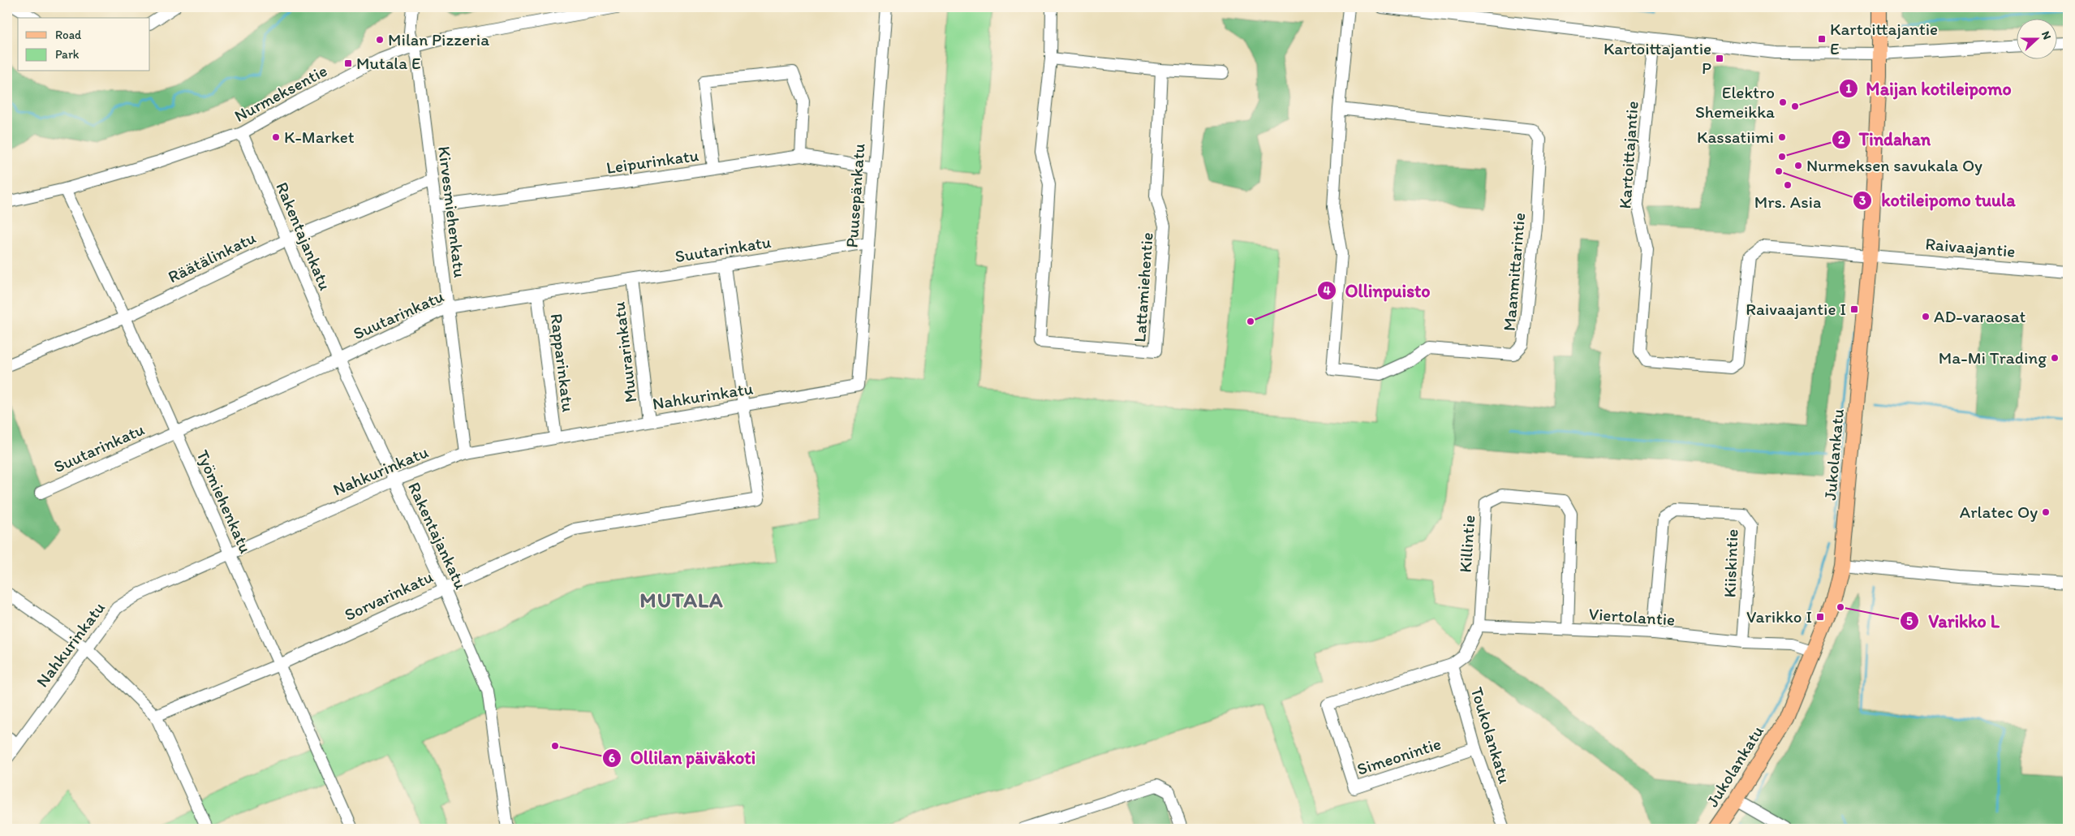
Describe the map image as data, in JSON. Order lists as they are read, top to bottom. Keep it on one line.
{"streets":{"main road":["Jukolankatu"],"street":["Nurmeksentie","Kartoittajantie","Leipurinkatu","Puusepänkatu","Kirvesmiehenkatu","Rakentajankatu","Raivaajantie","Suutarinkatu","Räätälinkatu","Maanmittarintie","Lattamiehentie","Muurarinkatu","Rapparinkatu","Nahkurinkatu","Työmiehenkatu","Killintie","Kiiskintie","Sorvarinkatu","Viertolantie","Toukolankatu","Simeonintie"]},"crossings":[["Nurmeksentie","Kirvesmiehenkatu"],["Nurmeksentie","Rakentajankatu"],["Nurmeksentie","Työmiehenkatu"],["Kartoittajantie","Raivaajantie"],["Kartoittajantie","Jukolankatu"],["Leipurinkatu","Puusepänkatu"],["Leipurinkatu","Kirvesmiehenkatu"],["Puusepänkatu","Suutarinkatu"],["Puusepänkatu","Nahkurinkatu"],["Kirvesmiehenkatu","Suutarinkatu"],["Kirvesmiehenkatu","Räätälinkatu"],["Kirvesmiehenkatu","Nahkurinkatu"],["Rakentajankatu","Suutarinkatu"],["Rakentajankatu","Räätälinkatu"],["Rakentajankatu","Nahkurinkatu"],["Rakentajankatu","Sorvarinkatu"],["Raivaajantie","Jukolankatu"],["Suutarinkatu","Muurarinkatu"],["Suutarinkatu","Rapparinkatu"],["Suutarinkatu","Työmiehenkatu"],["Räätälinkatu","Työmiehenkatu"],["Muurarinkatu","Nahkurinkatu"],["Rapparinkatu","Nahkurinkatu"],["Nahkurinkatu","Työmiehenkatu"],["Nahkurinkatu","Sorvarinkatu"],["Jukolankatu","Viertolantie"],["Työmiehenkatu","Sorvarinkatu"],["Killintie","Viertolantie"],["Kiiskintie","Viertolantie"],["Toukolankatu","Simeonintie"]],"districts":["MUTALA"],"places":{"transit":["Kartoittajantie E","Kartoittajantie P","Mutala E","Raivaajantie I","Varikko I"],"other":["Milan Pizzeria","Elektro Shemeikka","Maijan kotileipomo","K-Market","Kassatiimi","Tindahan","Nurmeksen savukala Oy","kotileipomo tuula","Mrs. Asia","AD-varaosat","Ollinpuisto","Ma-Mi Trading","Arlatec Oy","Varikko L","Ollilan päiväkoti"]},"legend":["Road","Park"],"north":"right"}
